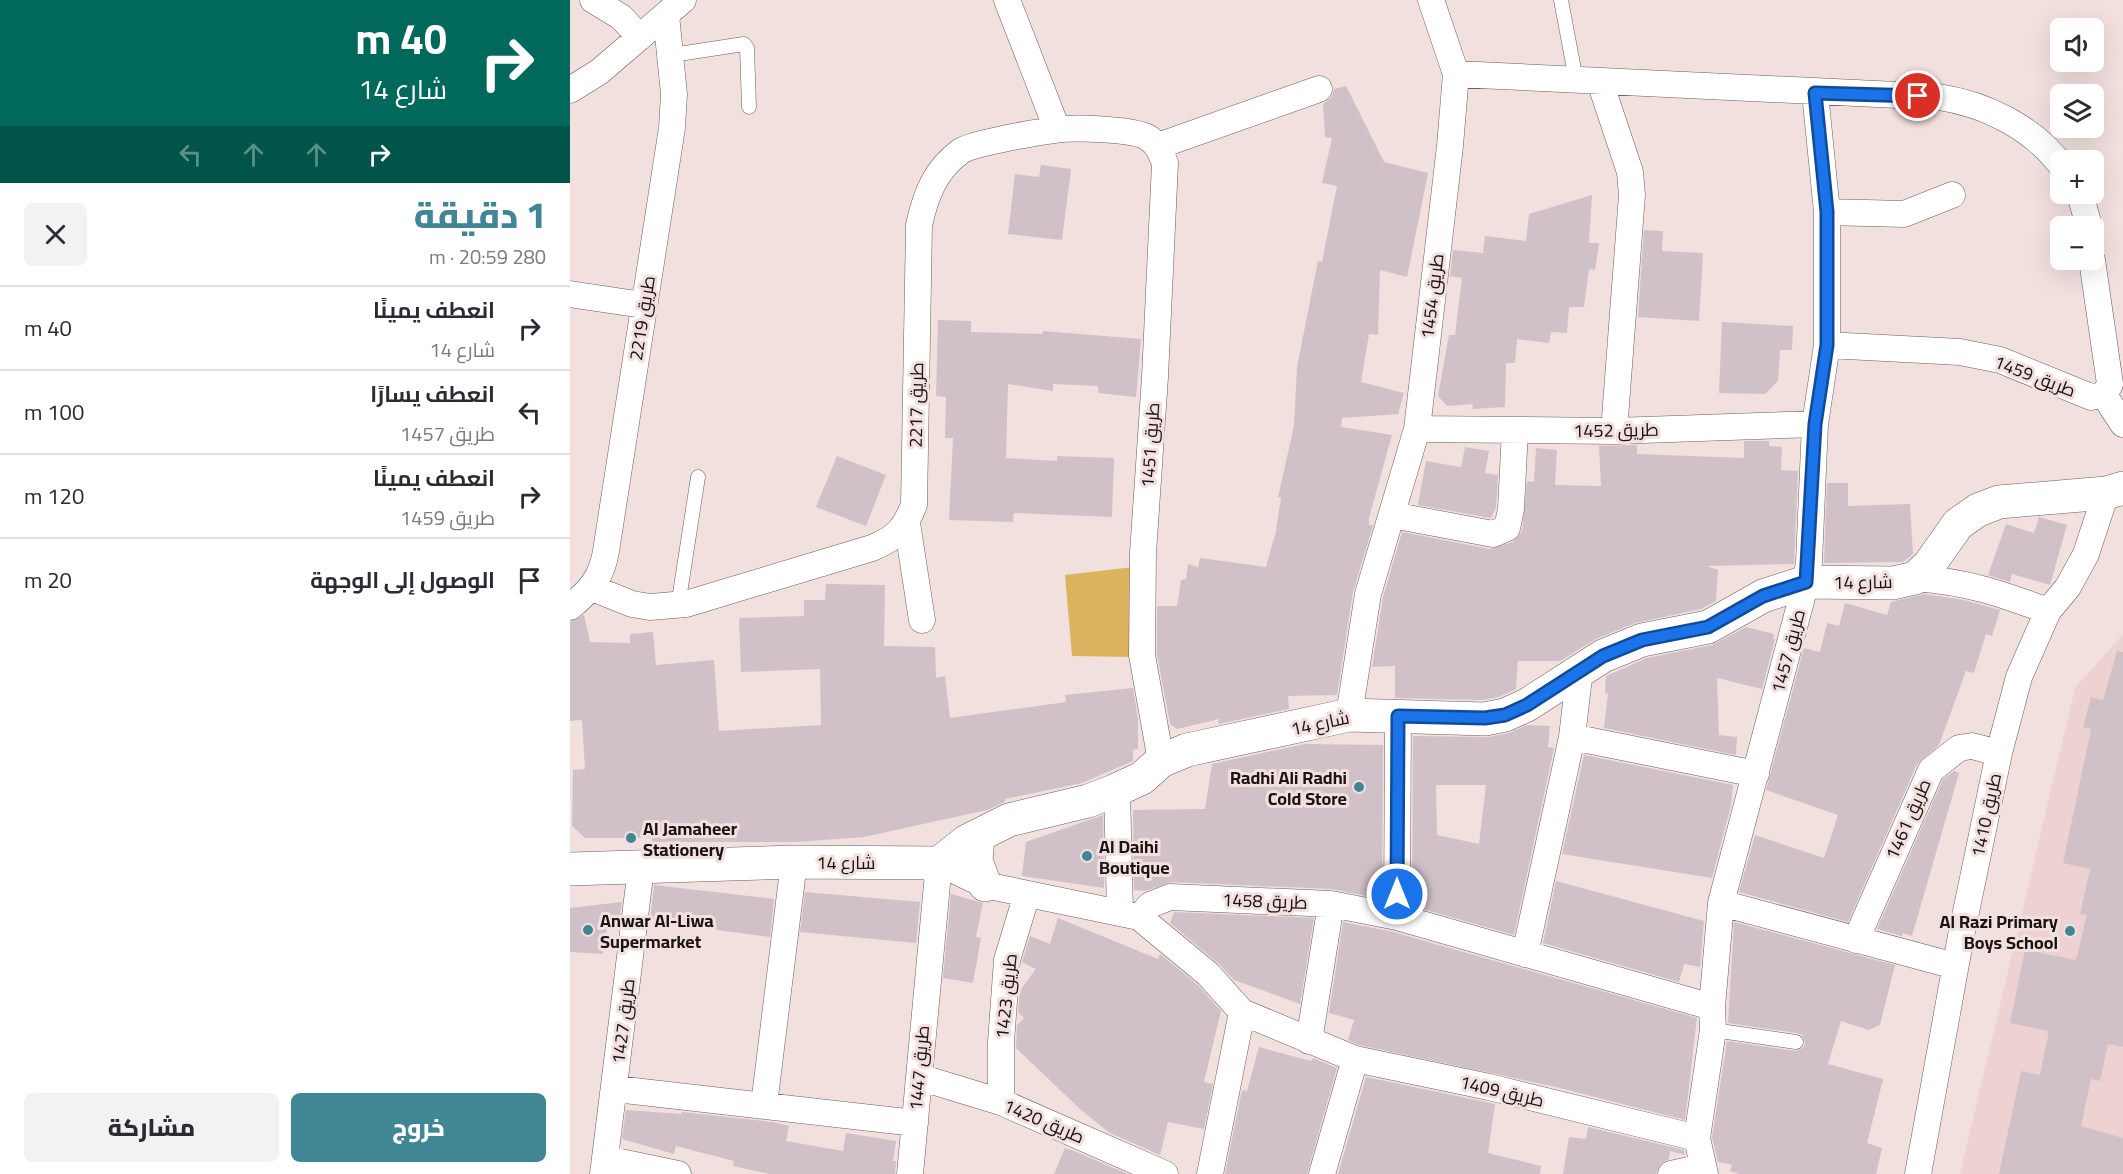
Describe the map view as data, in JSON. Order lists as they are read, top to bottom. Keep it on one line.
{"streets":{"street":["طريق 1454","طريق 2219","طريق 1459","طريق 2217","طريق 1452","طريق 1451","شارع 14","طريق 1457","طريق 1410","طريق 1461","طريق 1458","طريق 1423","طريق 1427","طريق 1447","طريق 1409","طريق 1420"]},"crossings":[["طريق 1454","طريق 1452"],["طريق 1454","شارع 14"],["طريق 1459","طريق 1457"],["طريق 2217","طريق 1451"],["طريق 1452","طريق 1457"],["طريق 1451","شارع 14"],["شارع 14","طريق 1457"],["شارع 14","طريق 1410"],["شارع 14","طريق 1427"],["شارع 14","طريق 1447"],["شارع 14","طريق 1409"],["طريق 1457","طريق 1458"],["طريق 1457","طريق 1409"],["طريق 1410","طريق 1461"],["طريق 1458","طريق 1409"],["طريق 1423","طريق 1409"],["طريق 1423","طريق 1420"],["طريق 1427","طريق 1447"],["طريق 1447","طريق 1409"],["طريق 1447","طريق 1420"]],"places":["Radhi Ali Radhi Cold Store","Al Jamaheer Stationery","Al Daihi Boutique","Anwar Al-Liwa Supermarket","Al Razi Primary Boys School"],"page":{"turn":["40 m","شارع 14"],"map_buttons":["+","−"],"heading":["1 دقيقة","280 m · 20:59"],"list":[{"name":"انعطف يمينًا","note":"شارع 14","value":"40 m"},{"name":"انعطف يسارًا","note":"طريق 1457","value":"100 m"},{"name":"انعطف يمينًا","note":"طريق 1459","value":"120 m"},{"name":"الوصول إلى الوجهة","value":"20 m"}],"buttons":["خروج","مشاركة"]}}
